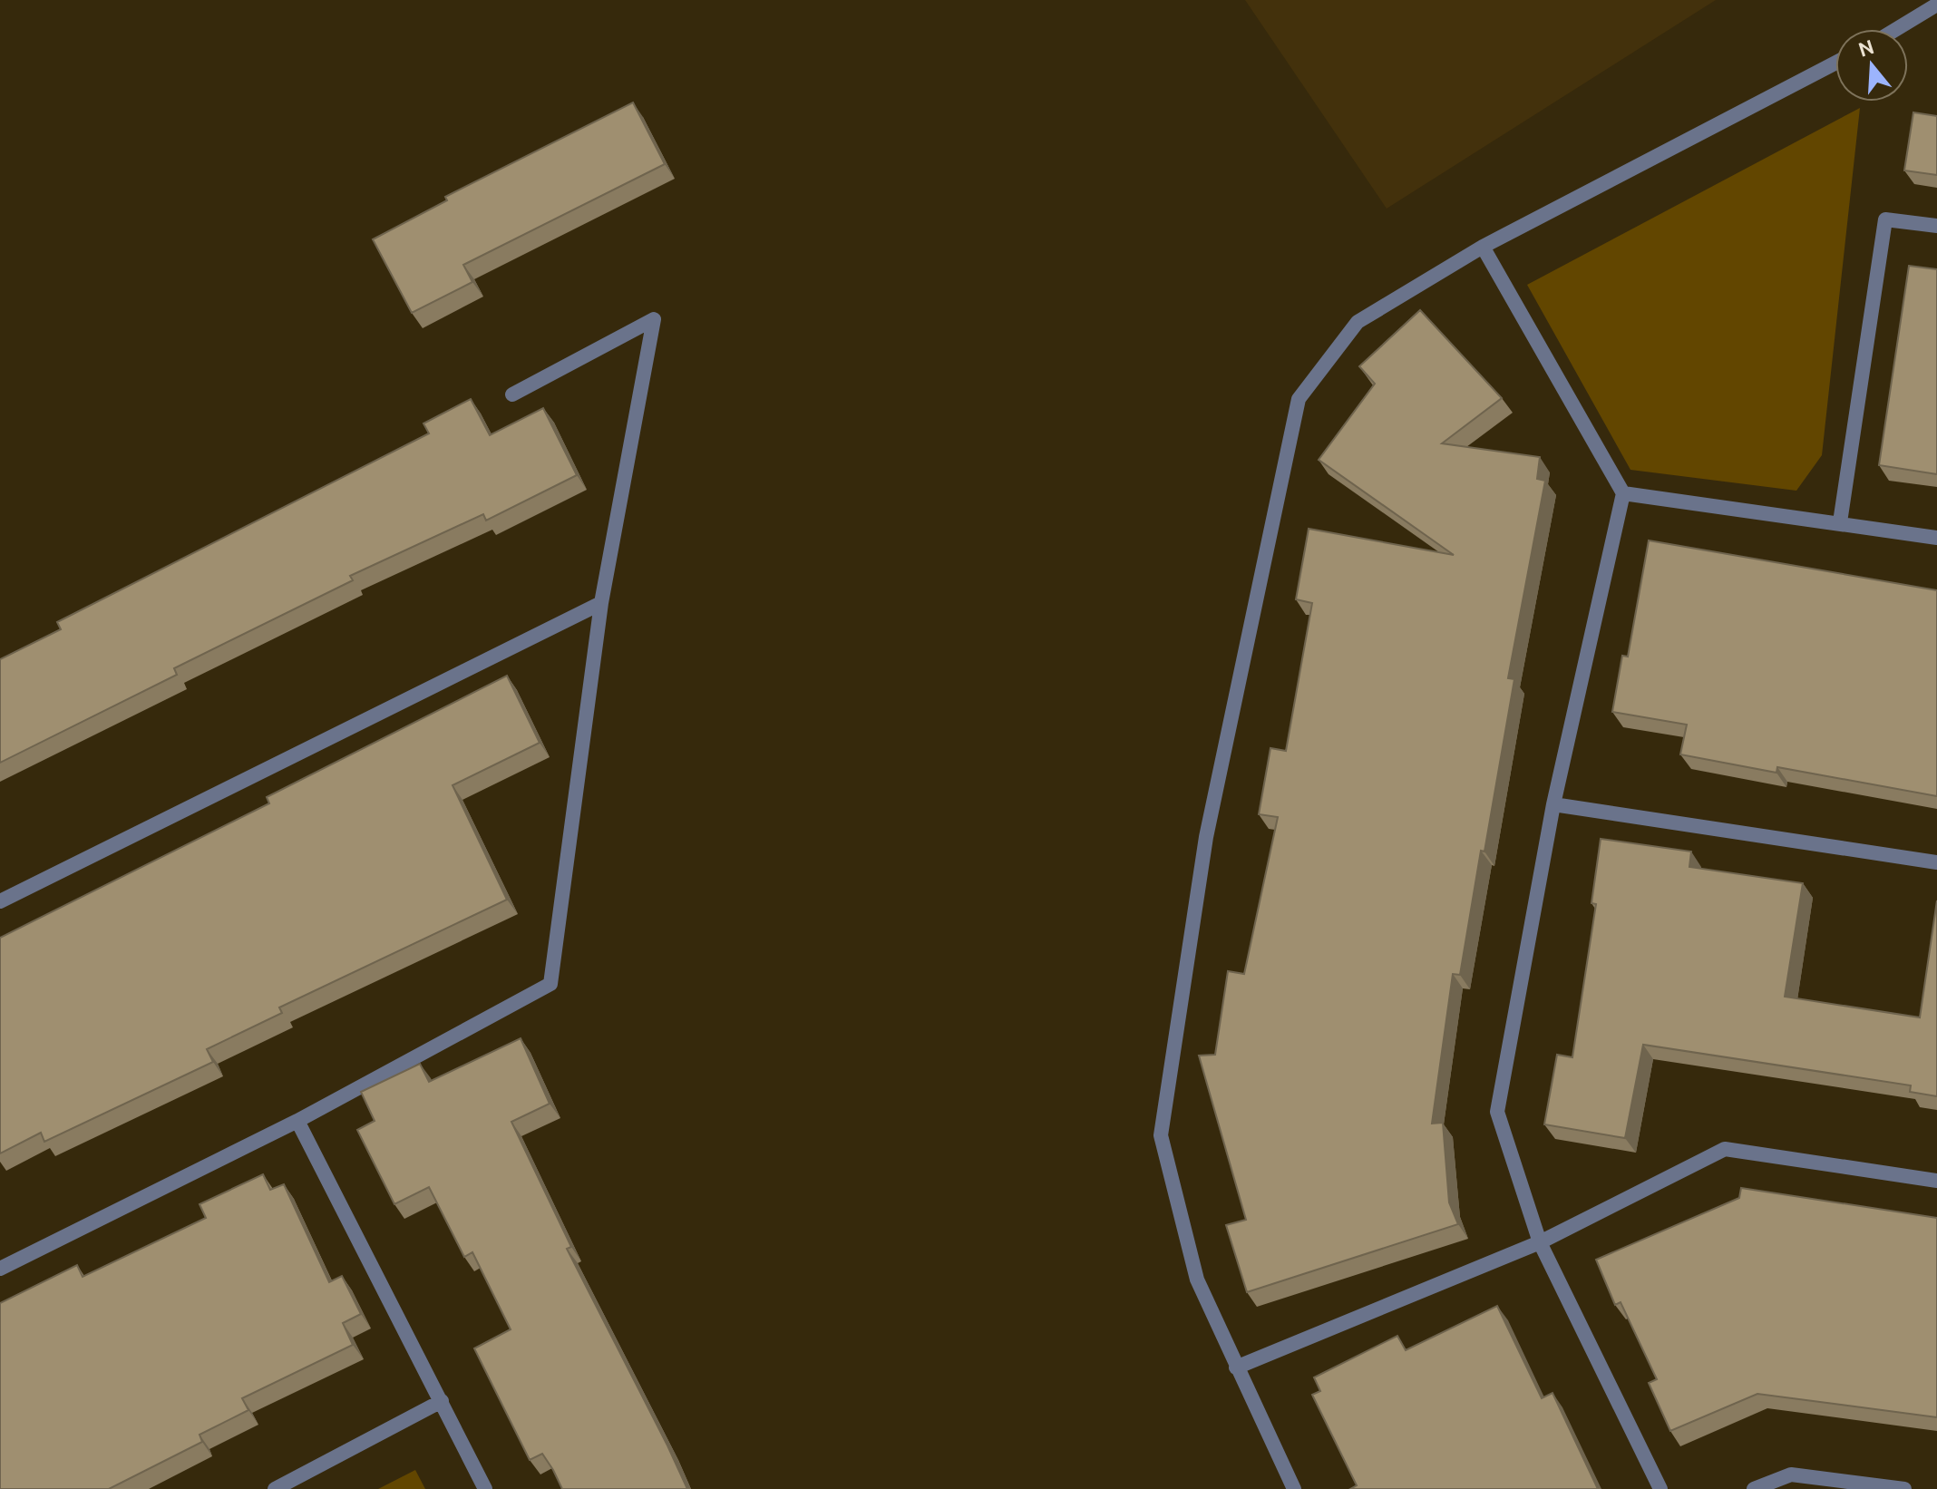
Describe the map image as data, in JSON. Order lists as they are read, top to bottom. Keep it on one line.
{"north":"top"}
